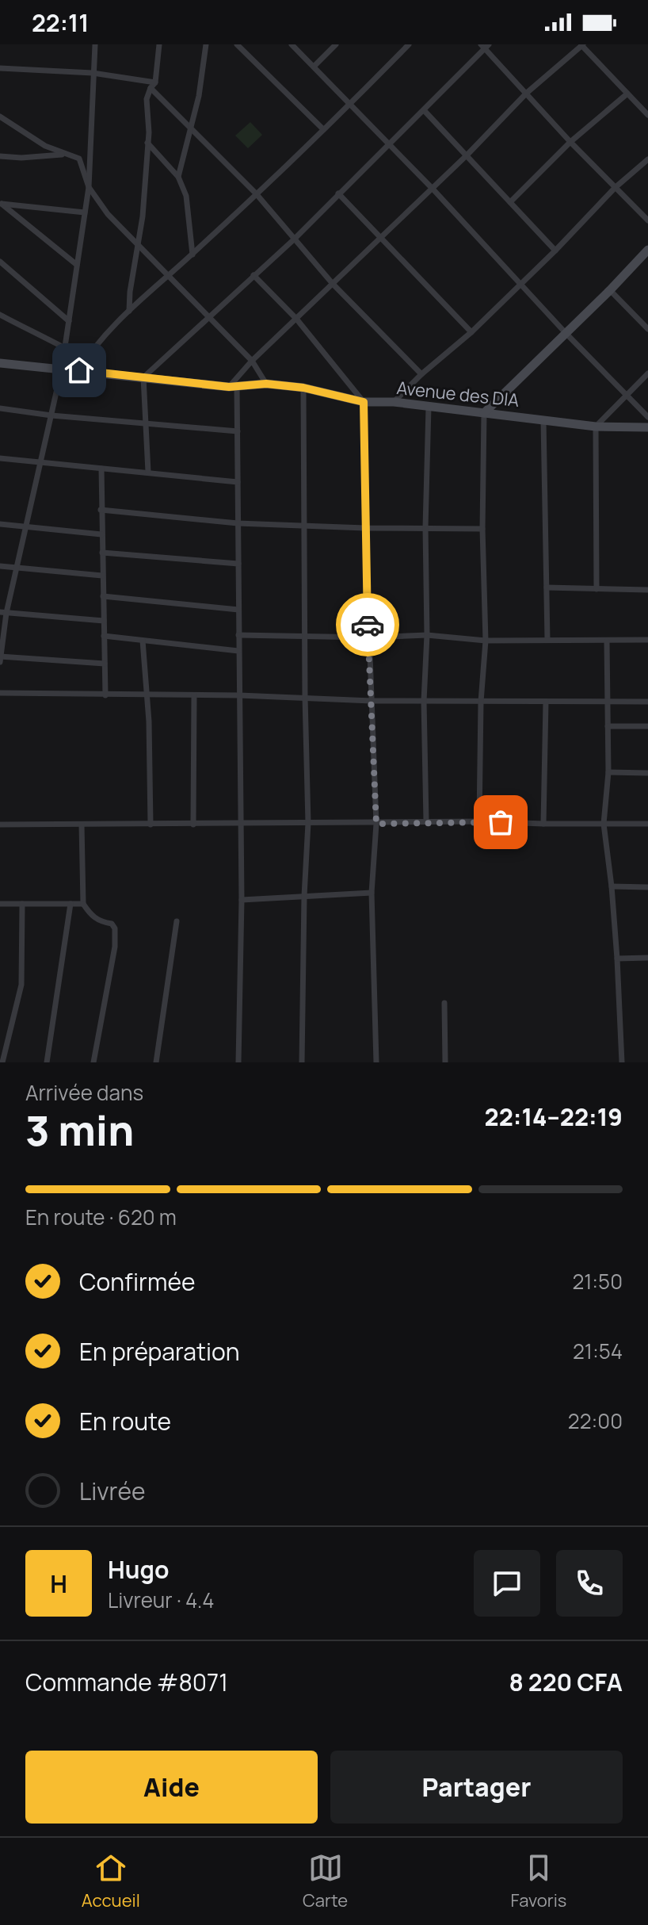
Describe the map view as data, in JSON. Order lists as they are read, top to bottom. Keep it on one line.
{"streets":{"street":["Avenue des DIA"]},"page":{"status":"22:11","heading":["3 min","Arrivée dans","22:14–22:19"],"panel":["Hugo","Livreur · 4.4","Commande #8071","8 220 CFA"],"bar":"En route · 620 m","list":[["Confirmée","21:50"],["En préparation","21:54"],["En route","22:00"],"Livrée"],"round":"H","buttons":["Aide","Partager"],"tabs":["Accueil","Carte","Favoris"]}}
